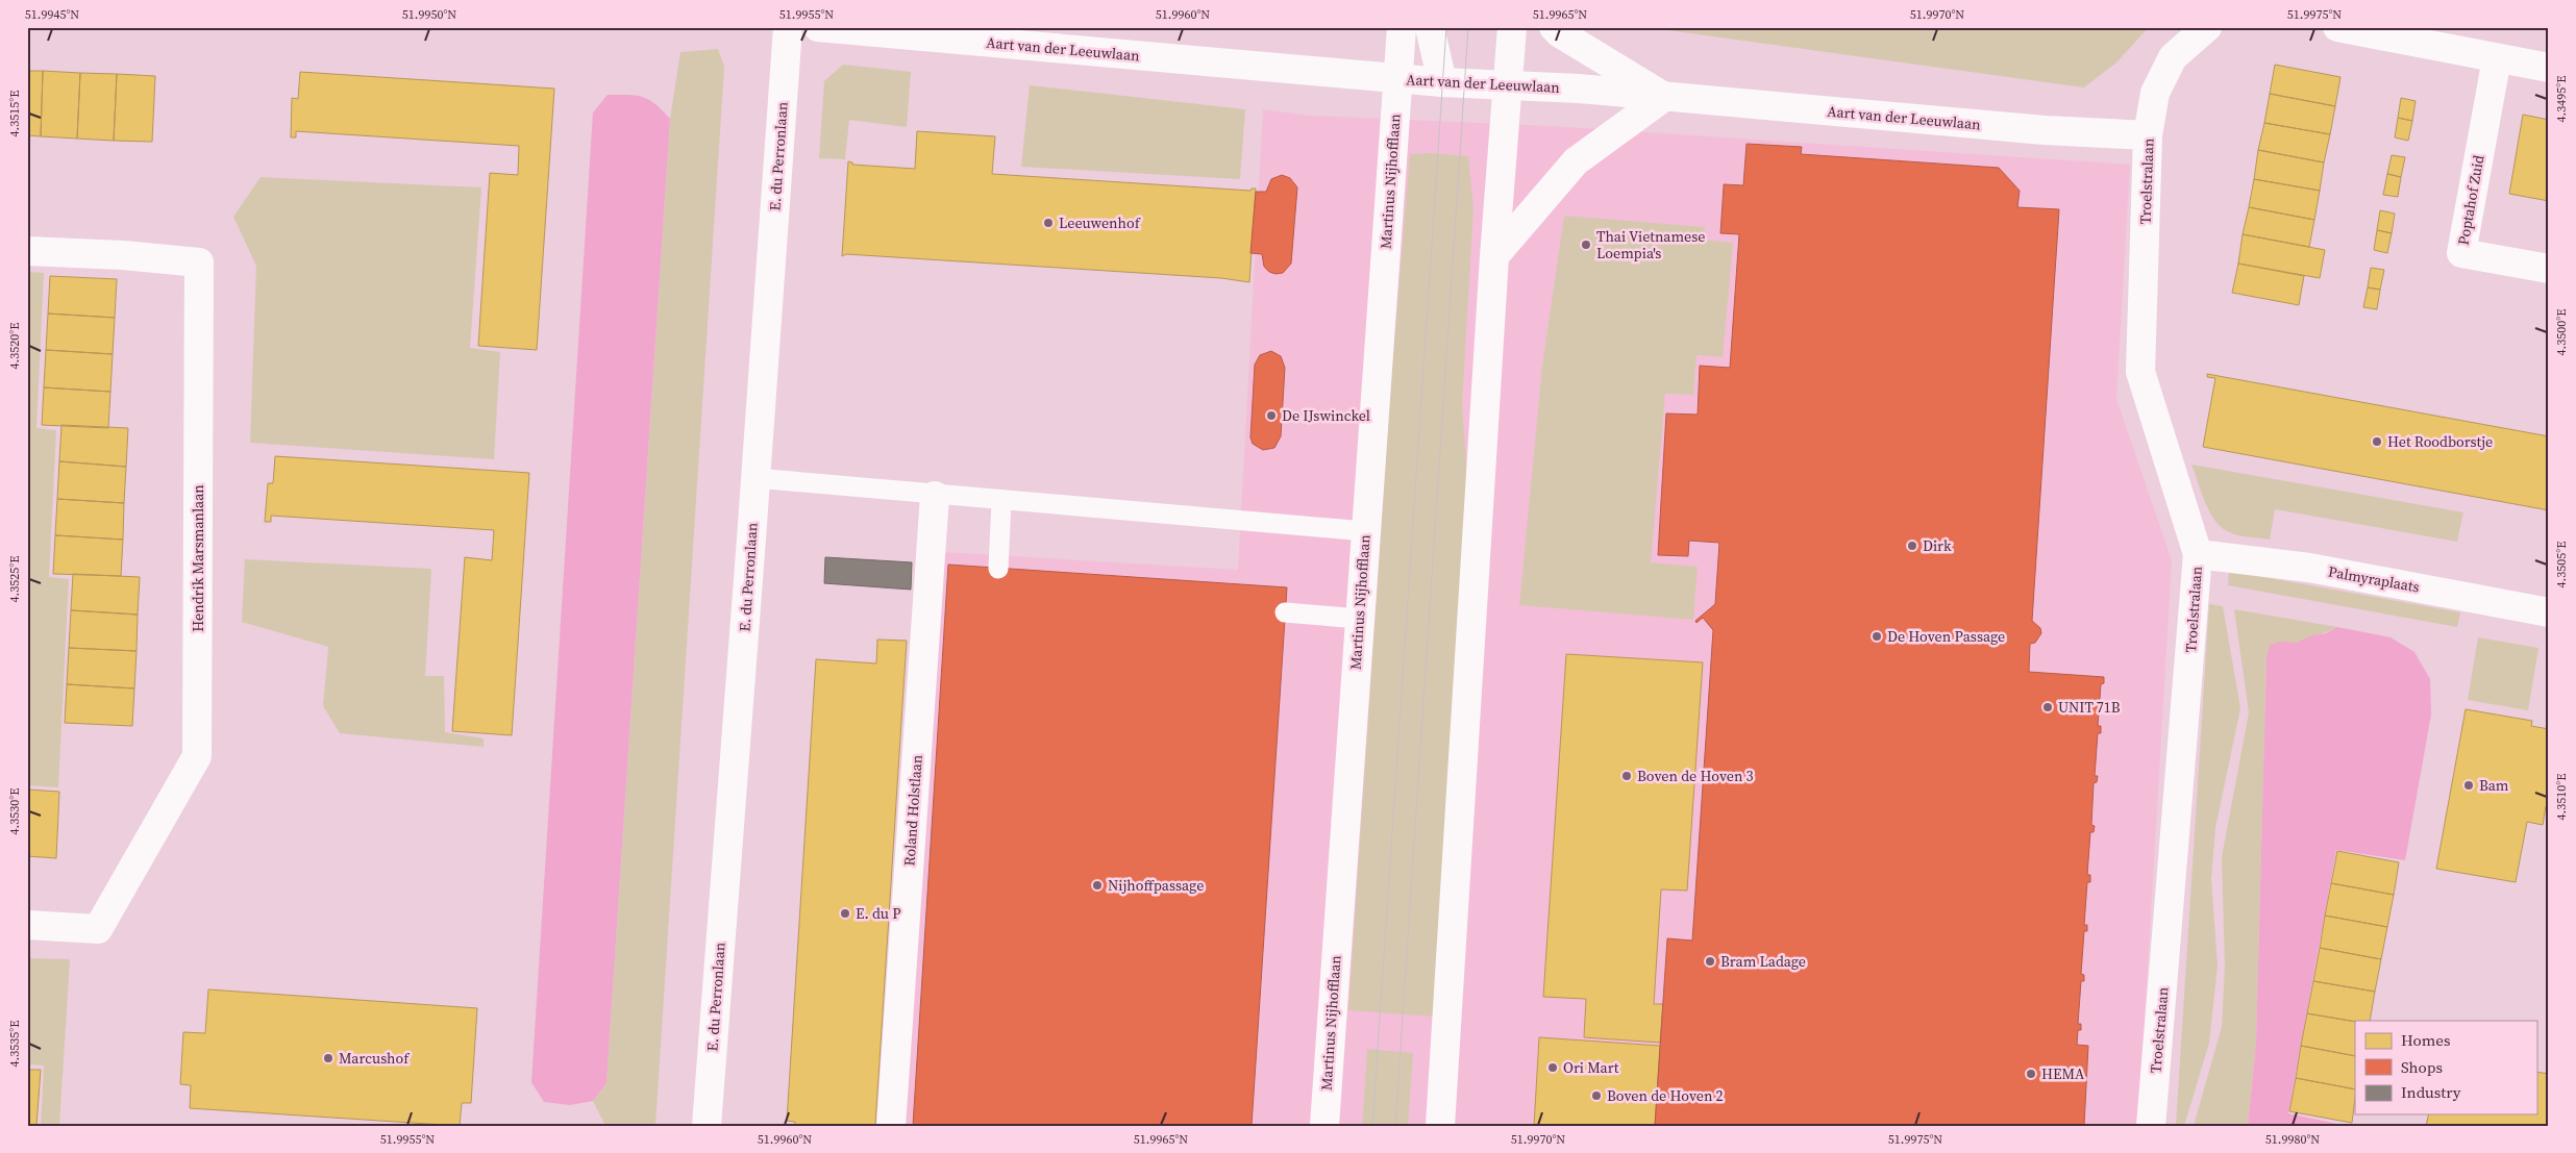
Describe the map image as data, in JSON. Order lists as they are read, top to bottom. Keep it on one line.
{"streets":{"street":["Aart van der Leeuwlaan","E. du Perronlaan","Martinus Nijhofflaan","Troelstralaan","Poptahof Zuid","Hendrik Marsmanlaan","Palmyraplaats","Roland Holstlaan"]},"crossings":[["Aart van der Leeuwlaan","Martinus Nijhofflaan"],["Aart van der Leeuwlaan","Troelstralaan"],["Troelstralaan","Palmyraplaats"]],"places":["Leeuwenhof","Thai Vietnamese Loempia's","De IJswinckel","Het Roodborstje","Dirk","De Hoven Passage","UNIT 71B","Boven de Hoven 3","Bam","Nijhoffpassage","E. du P","Bram Ladage","Marcushof","Ori Mart","HEMA","Boven de Hoven 2"],"legend":["Homes","Shops","Industry"],"coordinates":["51.9945°N","51.9950°N","51.9955°N","51.9960°N","51.9965°N","51.9970°N","51.9975°N","4.3495°E","4.3515°E","4.3500°E","4.3520°E","4.3505°E","4.3525°E","4.3510°E","4.3530°E","4.3535°E","51.9980°N"]}
